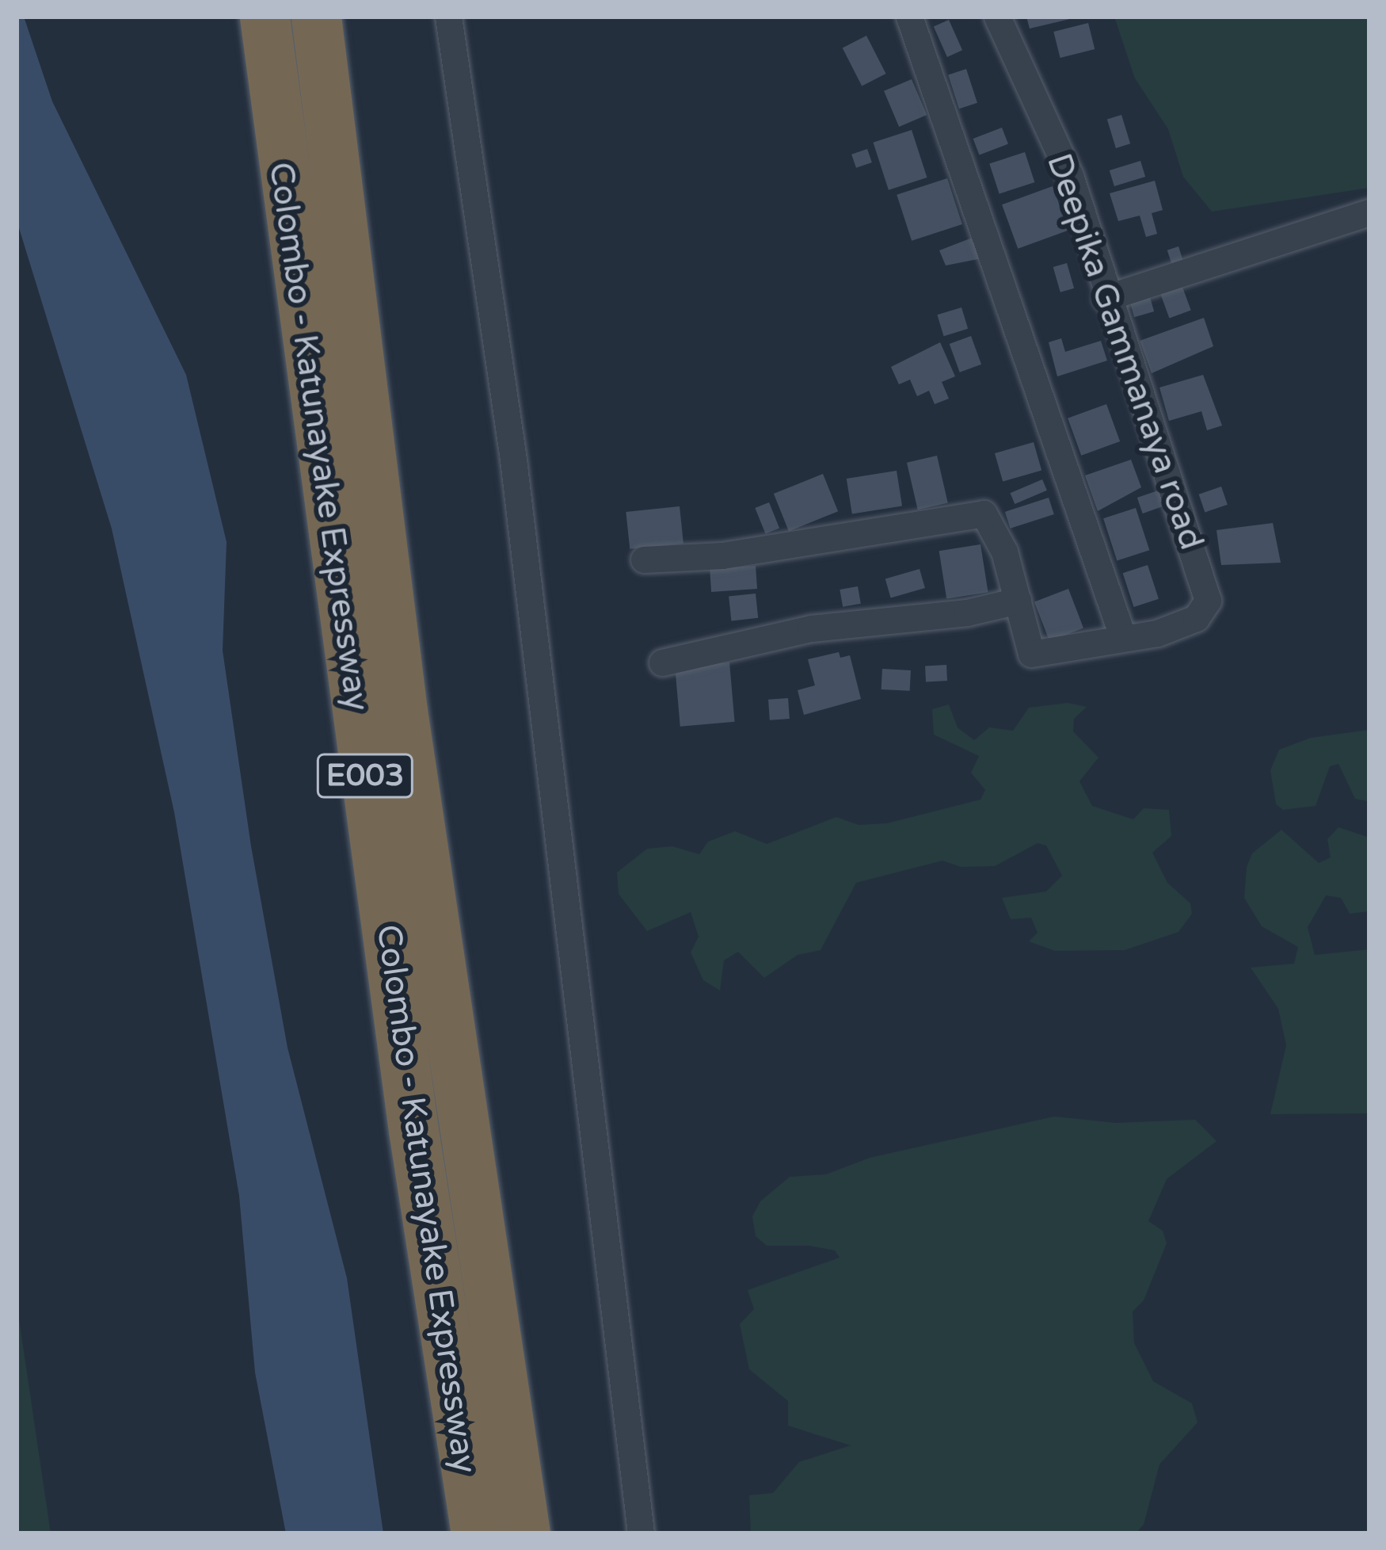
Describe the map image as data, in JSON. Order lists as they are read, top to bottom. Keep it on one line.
{"streets":{"highway":["Colombo - Katunayake Expressway","E003"],"street":["Deepika Gammanaya road"]}}
